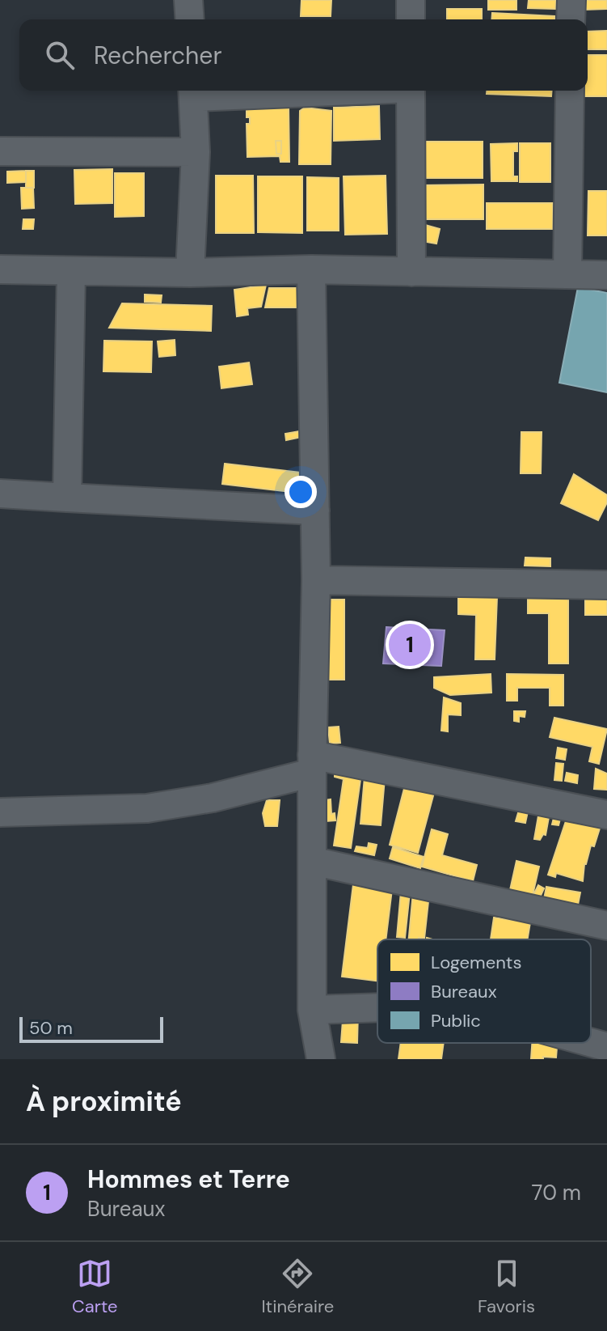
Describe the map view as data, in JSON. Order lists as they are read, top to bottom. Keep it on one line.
{"legend":["Logements","Bureaux","Public"],"scale_bar":"50 m","page":{"search":"Rechercher","pins":"1","scale":"50 m","heading":"À proximité","list":[{"mark":"1","name":"Hommes et Terre","note":"Bureaux","value":"70 m"}],"nav":["Carte","Itinéraire","Favoris"]}}
